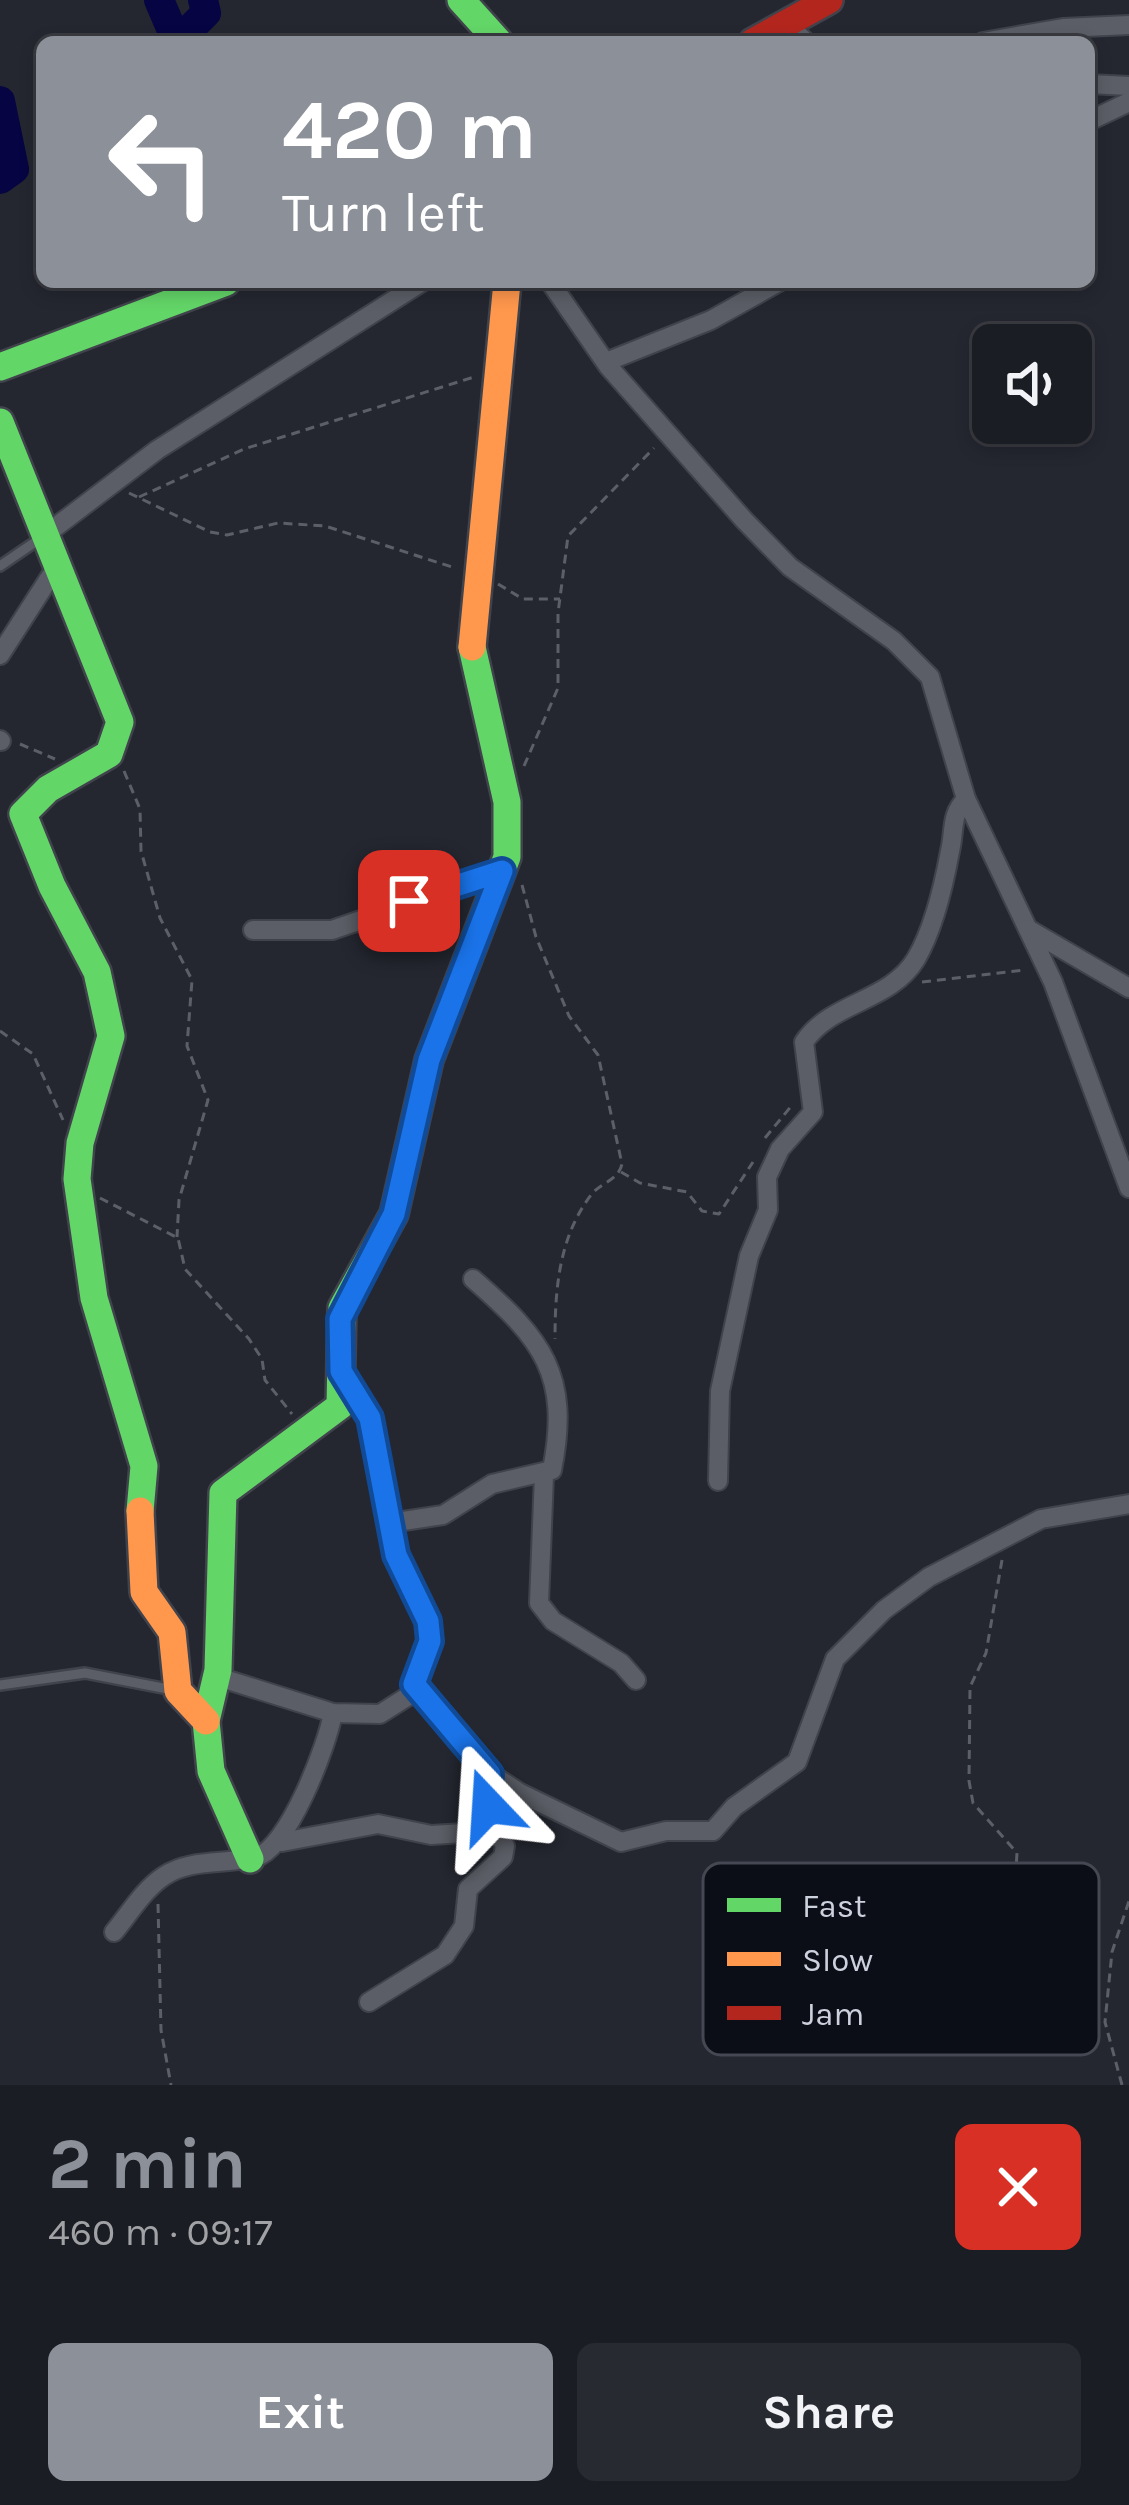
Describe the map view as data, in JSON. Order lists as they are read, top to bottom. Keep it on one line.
{"legend":["Fast","Slow","Jam"],"page":{"turn":["420 m","Turn left"],"heading":["2 min","460 m · 09:17"],"buttons":["Exit","Share"]}}
